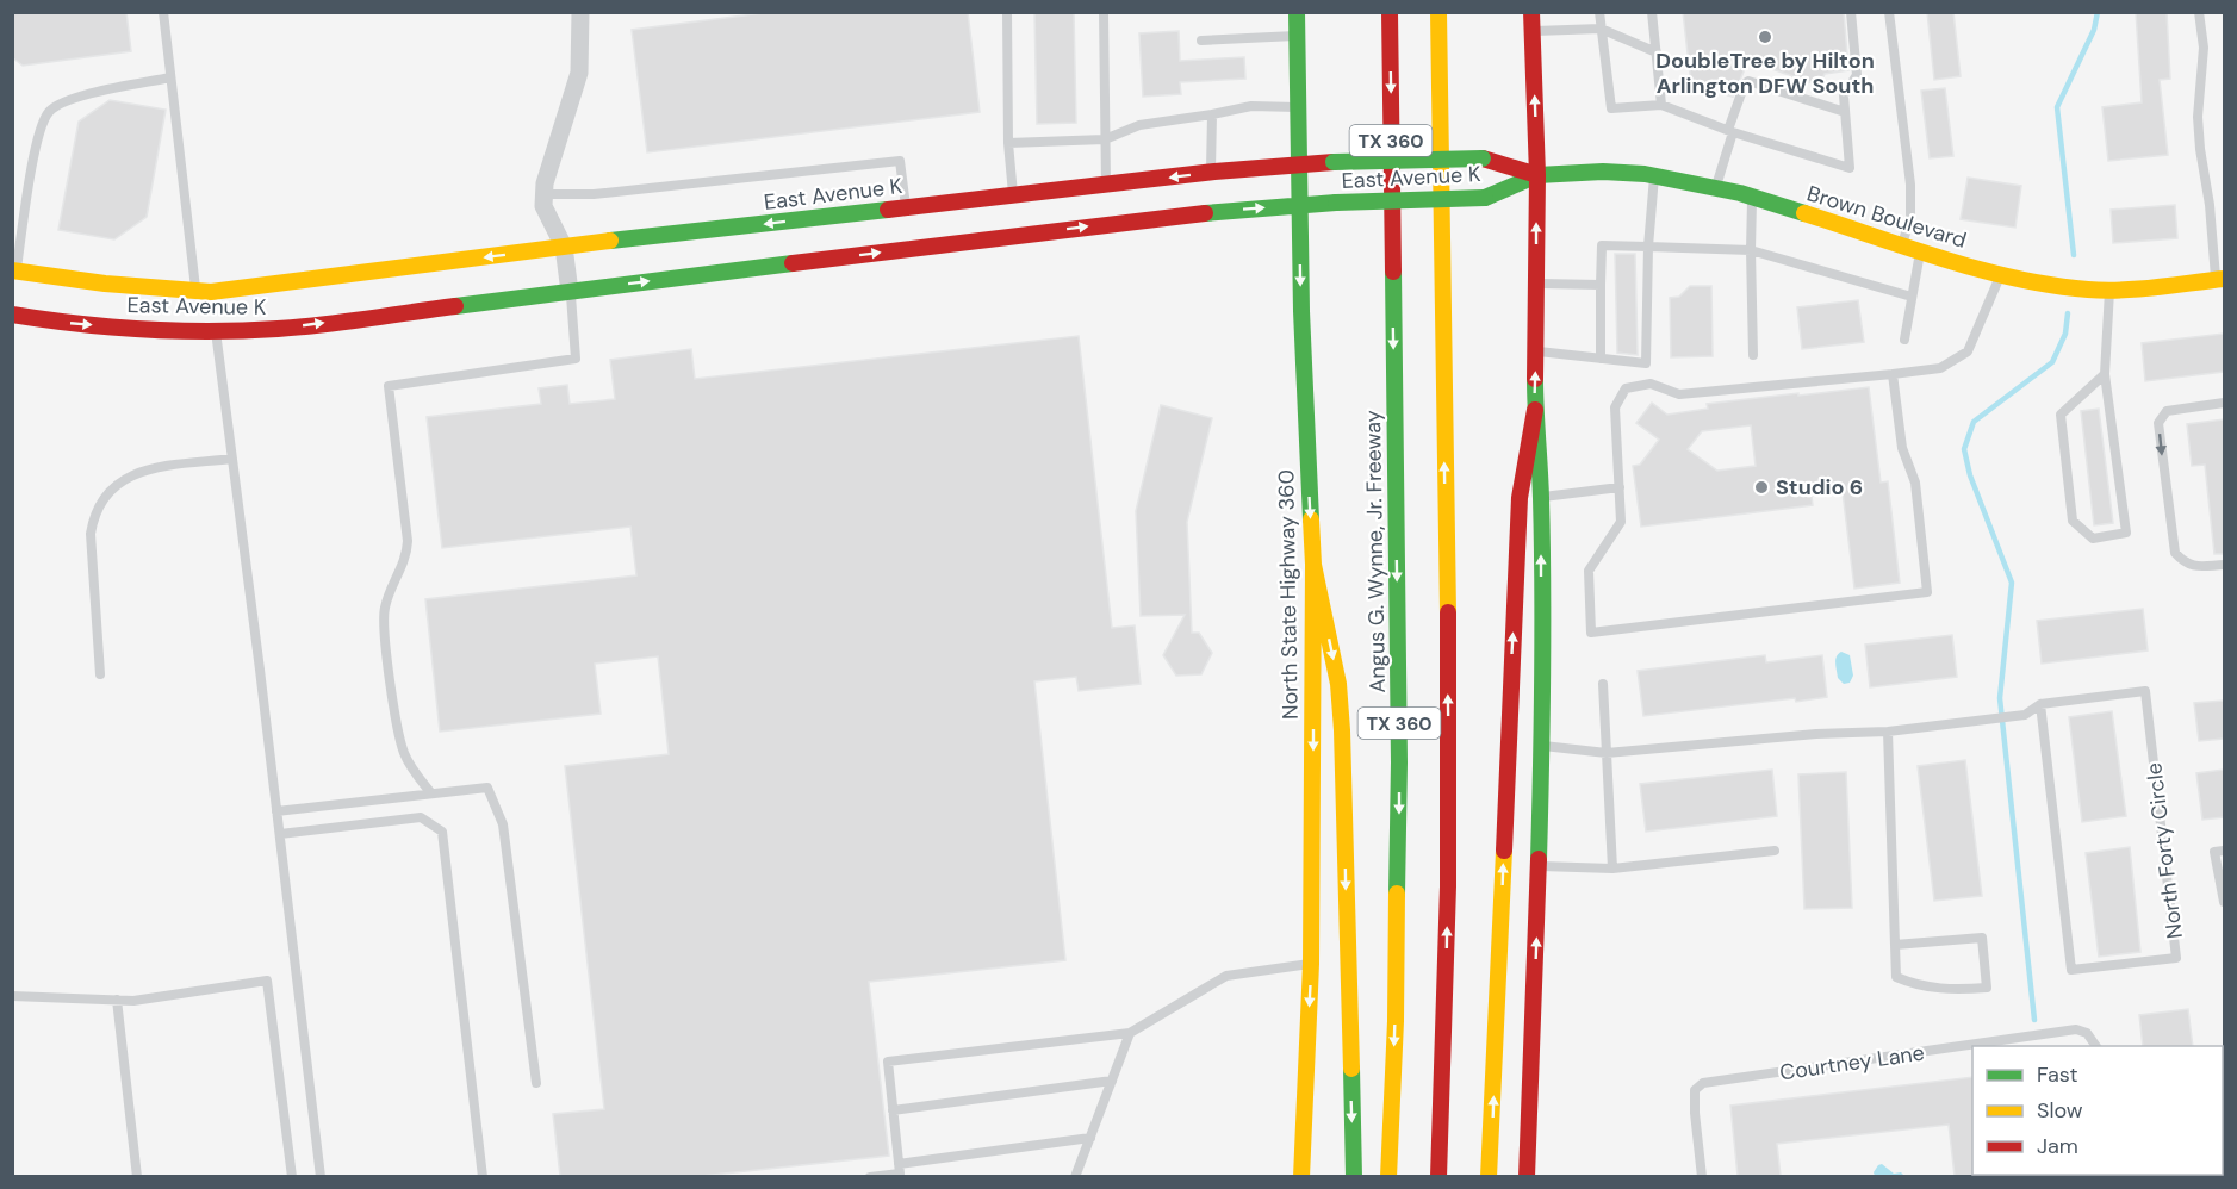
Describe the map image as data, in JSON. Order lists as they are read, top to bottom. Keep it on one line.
{"streets":{"main road":["TX 360","East Avenue K","Brown Boulevard","Angus G. Wynne, Jr. Freeway","North State Highway 360"],"lane":["North Forty Circle","Courtney Lane"]},"crossings":[["East Avenue K","Brown Boulevard"],["East Avenue K","North State Highway 360"]],"places":["DoubleTree by Hilton Arlington DFW South","Studio 6"],"legend":["Fast","Slow","Jam"]}
